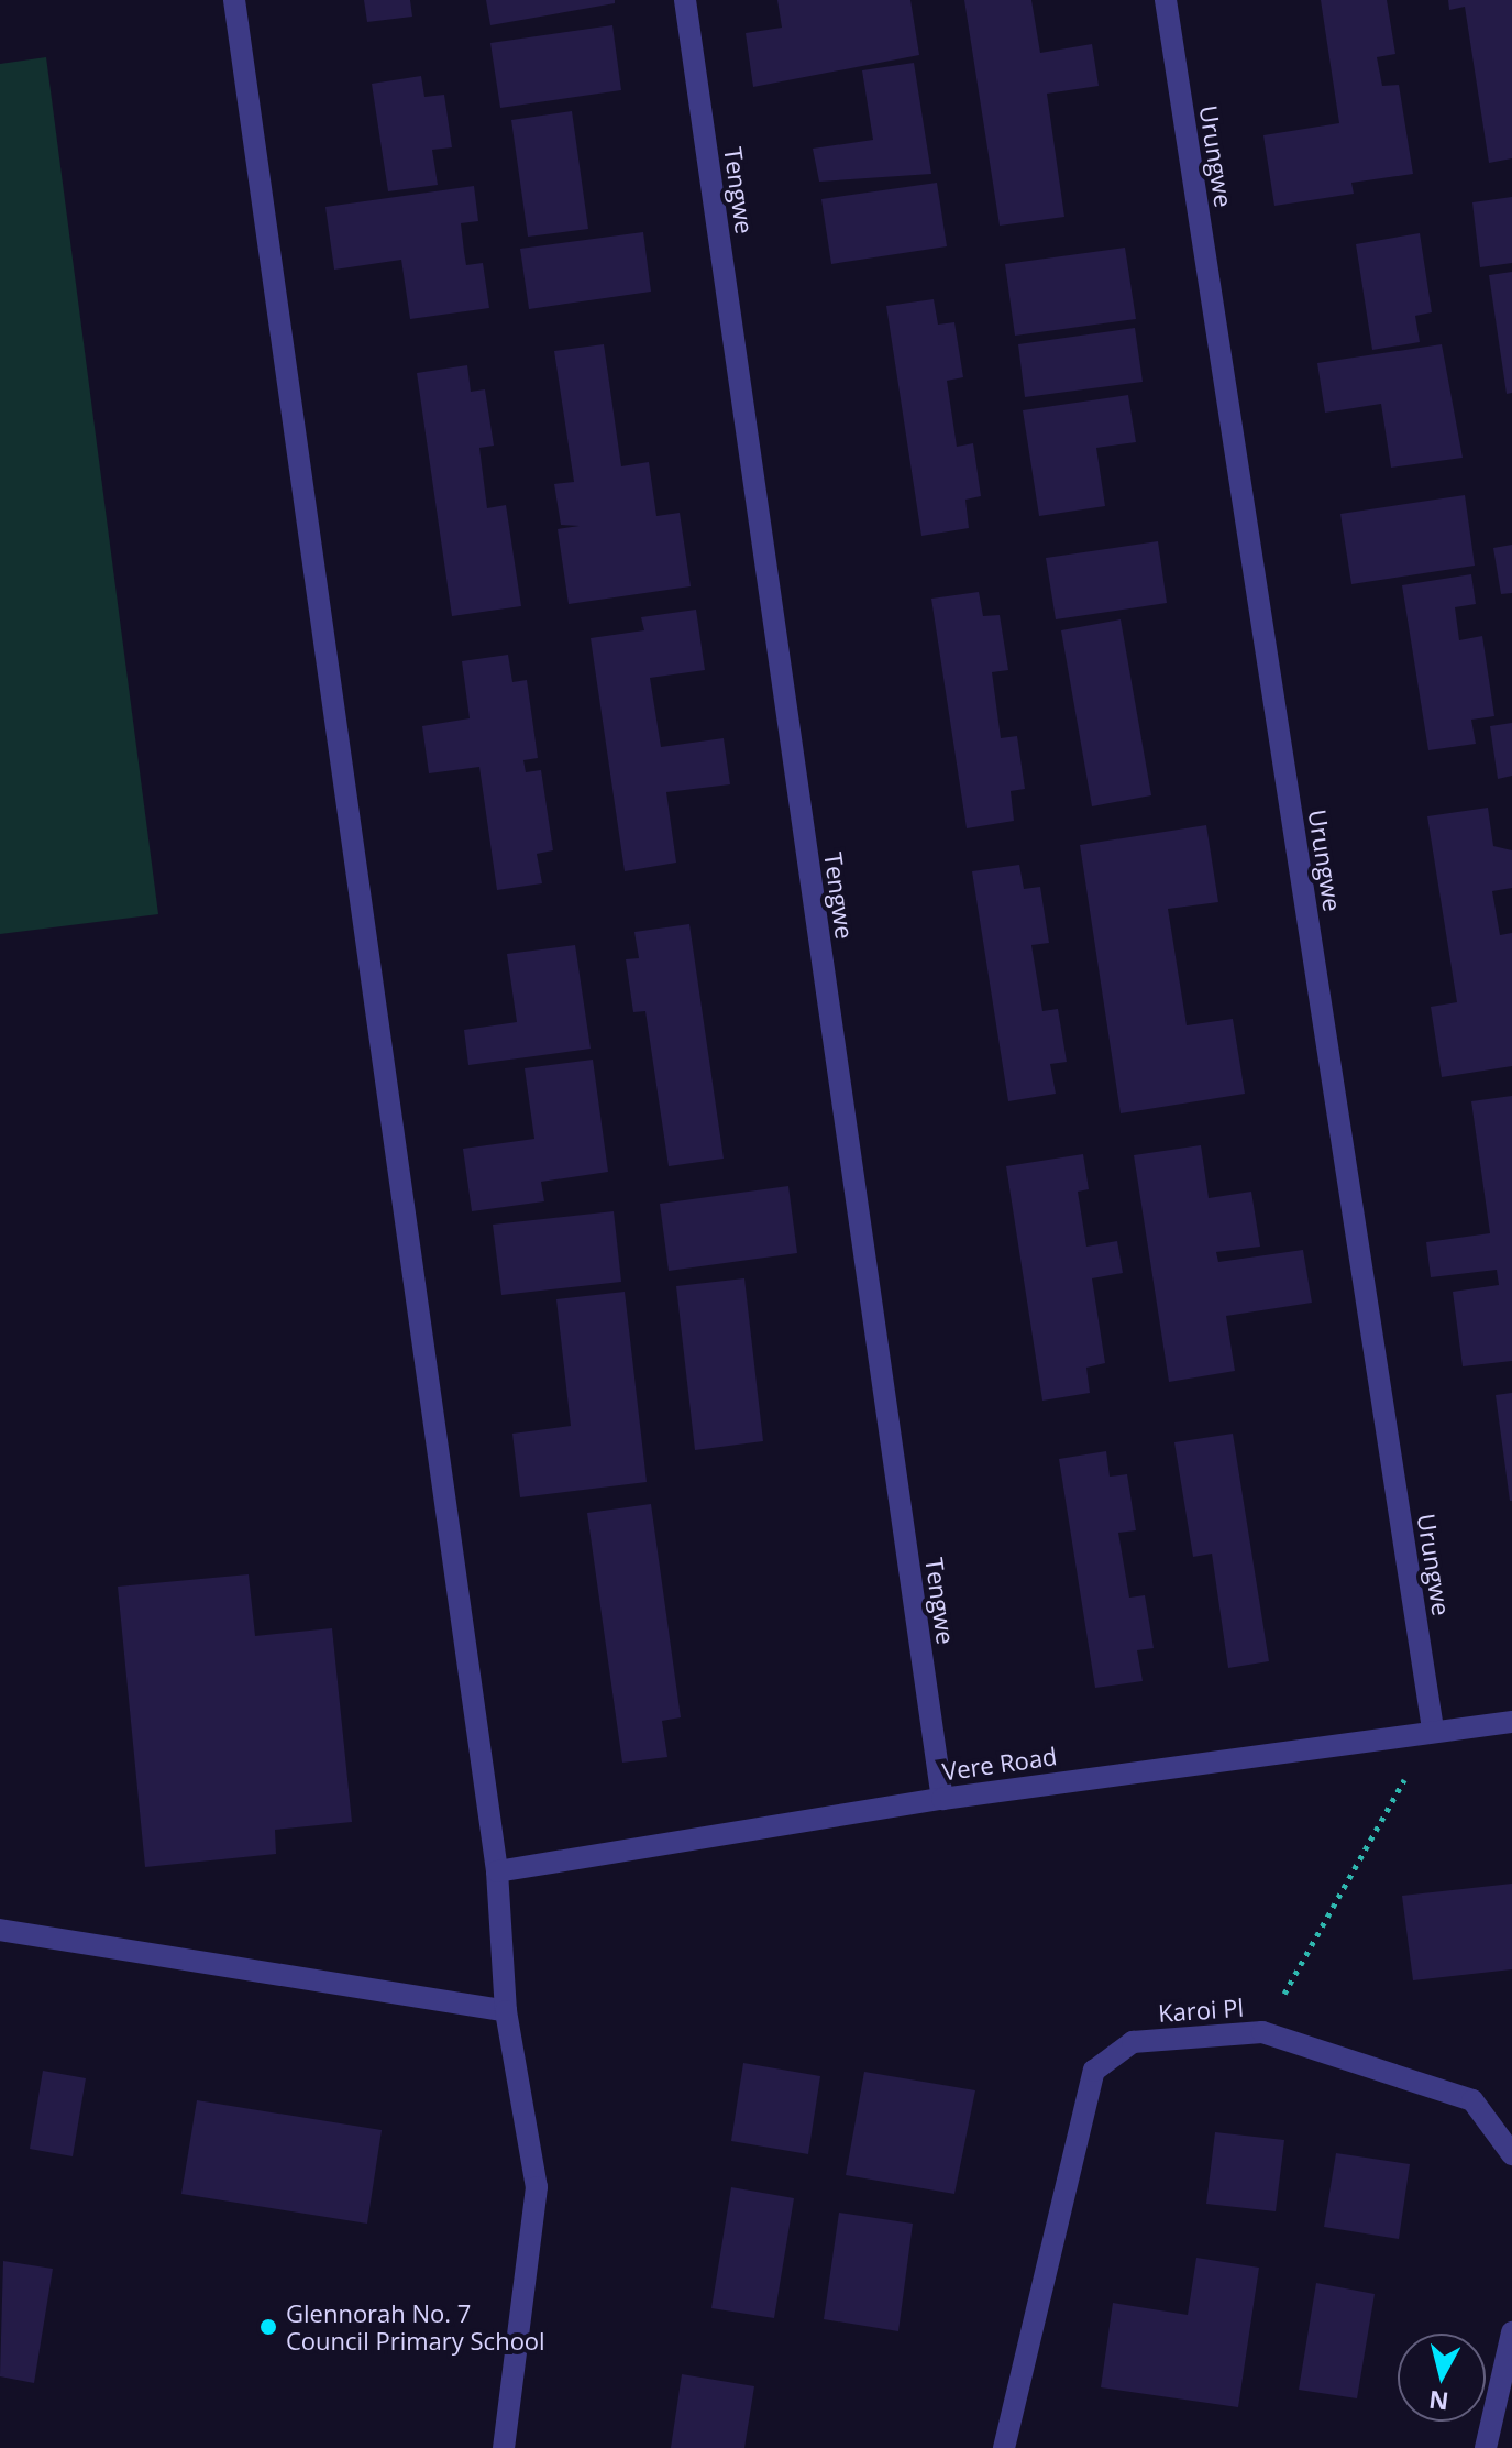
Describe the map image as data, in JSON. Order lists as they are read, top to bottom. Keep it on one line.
{"streets":{"street":["Urungwe","Tengwe","Vere Road","Karoi Pl"]},"crossings":[["Urungwe","Vere Road"],["Tengwe","Vere Road"]],"places":["Glennorah No. 7 Council Primary School"],"north":"bottom"}
